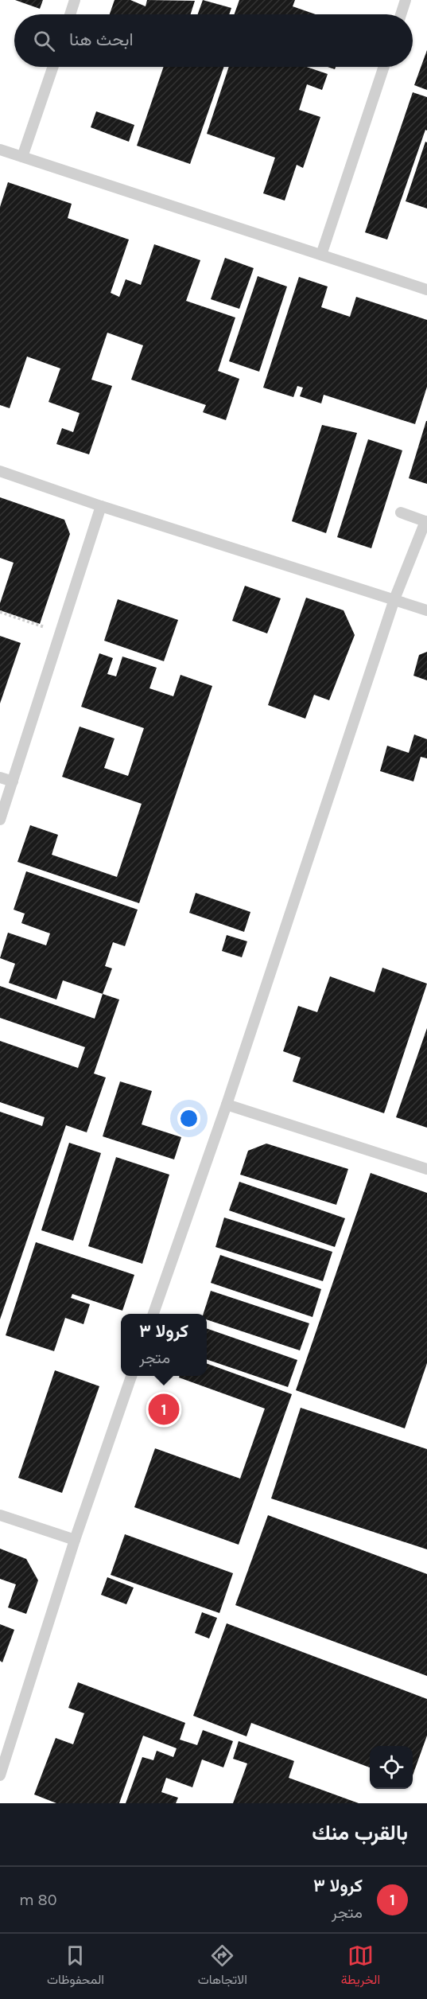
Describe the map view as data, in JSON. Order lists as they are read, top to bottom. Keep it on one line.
{"page":{"search":"ابحث هنا","popup":["كرولا ٣","متجر"],"pins":"1","heading":"بالقرب منك","list":[{"mark":"1","name":"كرولا ٣","note":"متجر","value":"80 m"}],"nav":["الخريطة","الاتجاهات","المحفوظات"]}}
